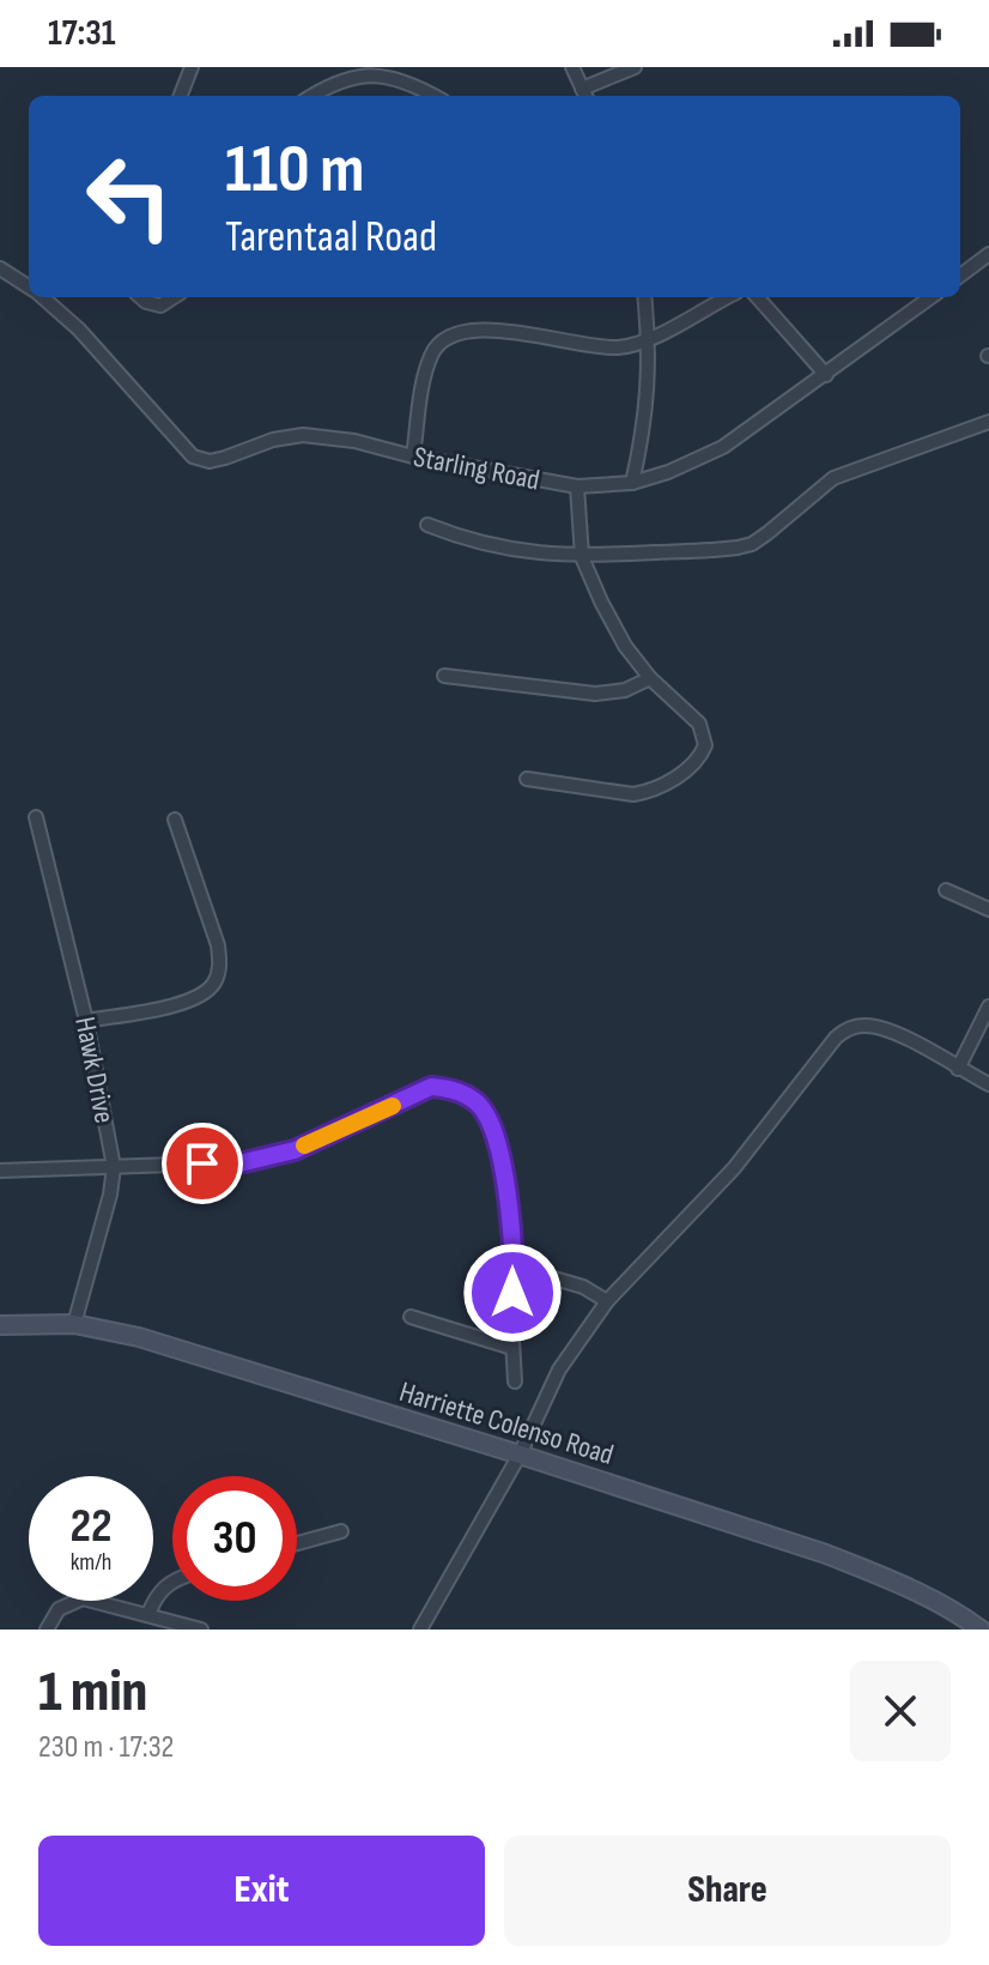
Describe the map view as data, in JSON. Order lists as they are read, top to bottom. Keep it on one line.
{"streets":{"street":["Starling Road","Hawk Drive","Harriette Colenso Road"]},"crossings":[["Hawk Drive","Harriette Colenso Road"]],"page":{"status":"17:31","turn":["110 m","Tarentaal Road"],"speed":"22 km/h","limit":"30","heading":["1 min","230 m · 17:32"],"buttons":["Exit","Share"]}}
